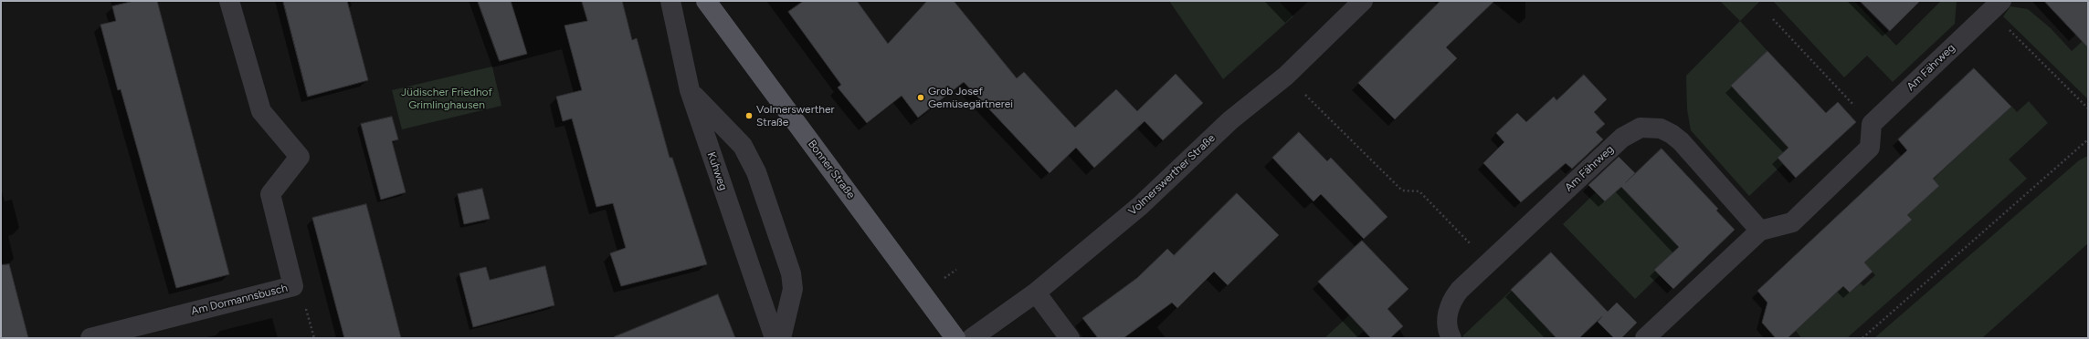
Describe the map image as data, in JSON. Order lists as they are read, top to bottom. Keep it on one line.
{"streets":{"main road":["Bonner Straße"],"street":["Am Fährweg","Kuhweg","Volmerswerther Straße","Am Dormannsbusch"]},"parks":["Jüdischer Friedhof Grimlinghausen"],"places":["Grob Josef Gemüsegärtnerei","Volmerswerther Straße"]}
